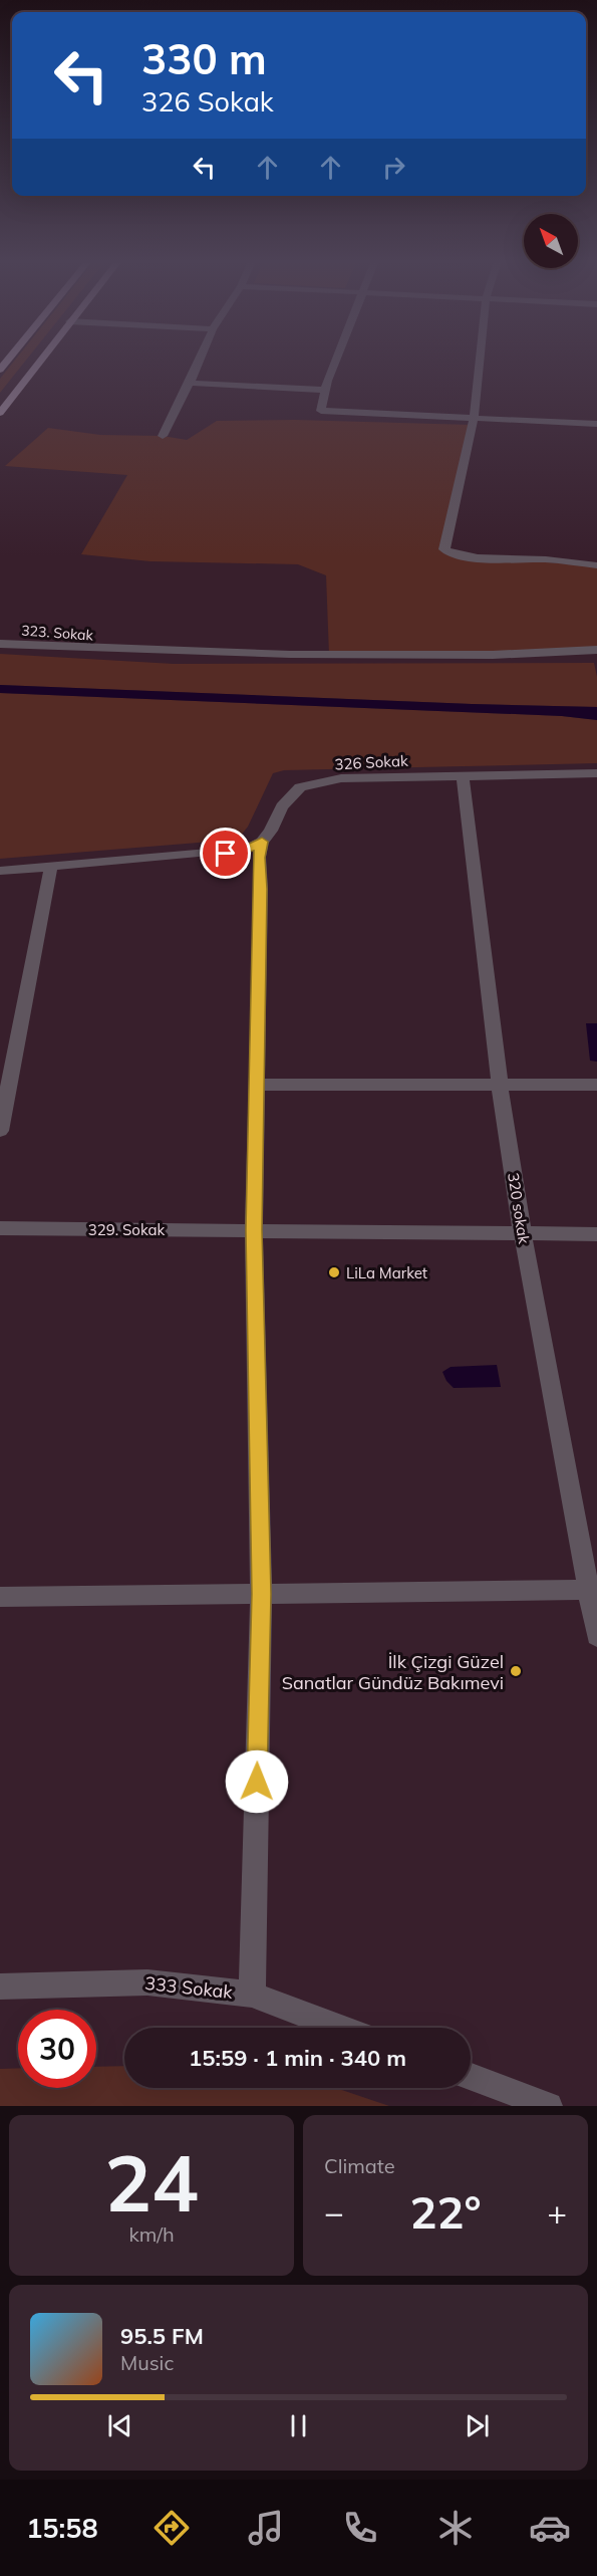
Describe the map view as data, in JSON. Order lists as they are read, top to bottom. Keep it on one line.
{"streets":{"street":["323. Sokak","326 Sokak","320 sokak","329. Sokak","333 Sokak"]},"crossings":[["326 Sokak","320 sokak"],["320 sokak","329. Sokak"]],"places":["LiLa Market","İlk Çizgi Güzel Sanatlar Gündüz Bakımevi"],"north":"top left","page":{"turn":["330 m","326 Sokak"],"limit":"30","trip":"15:59 · 1 min · 340 m","tile":[["24","km/h"],"Climate"],"heat":["−","22°","+"],"song":["95.5 FM","Music"],"tabs":"15:58"}}
